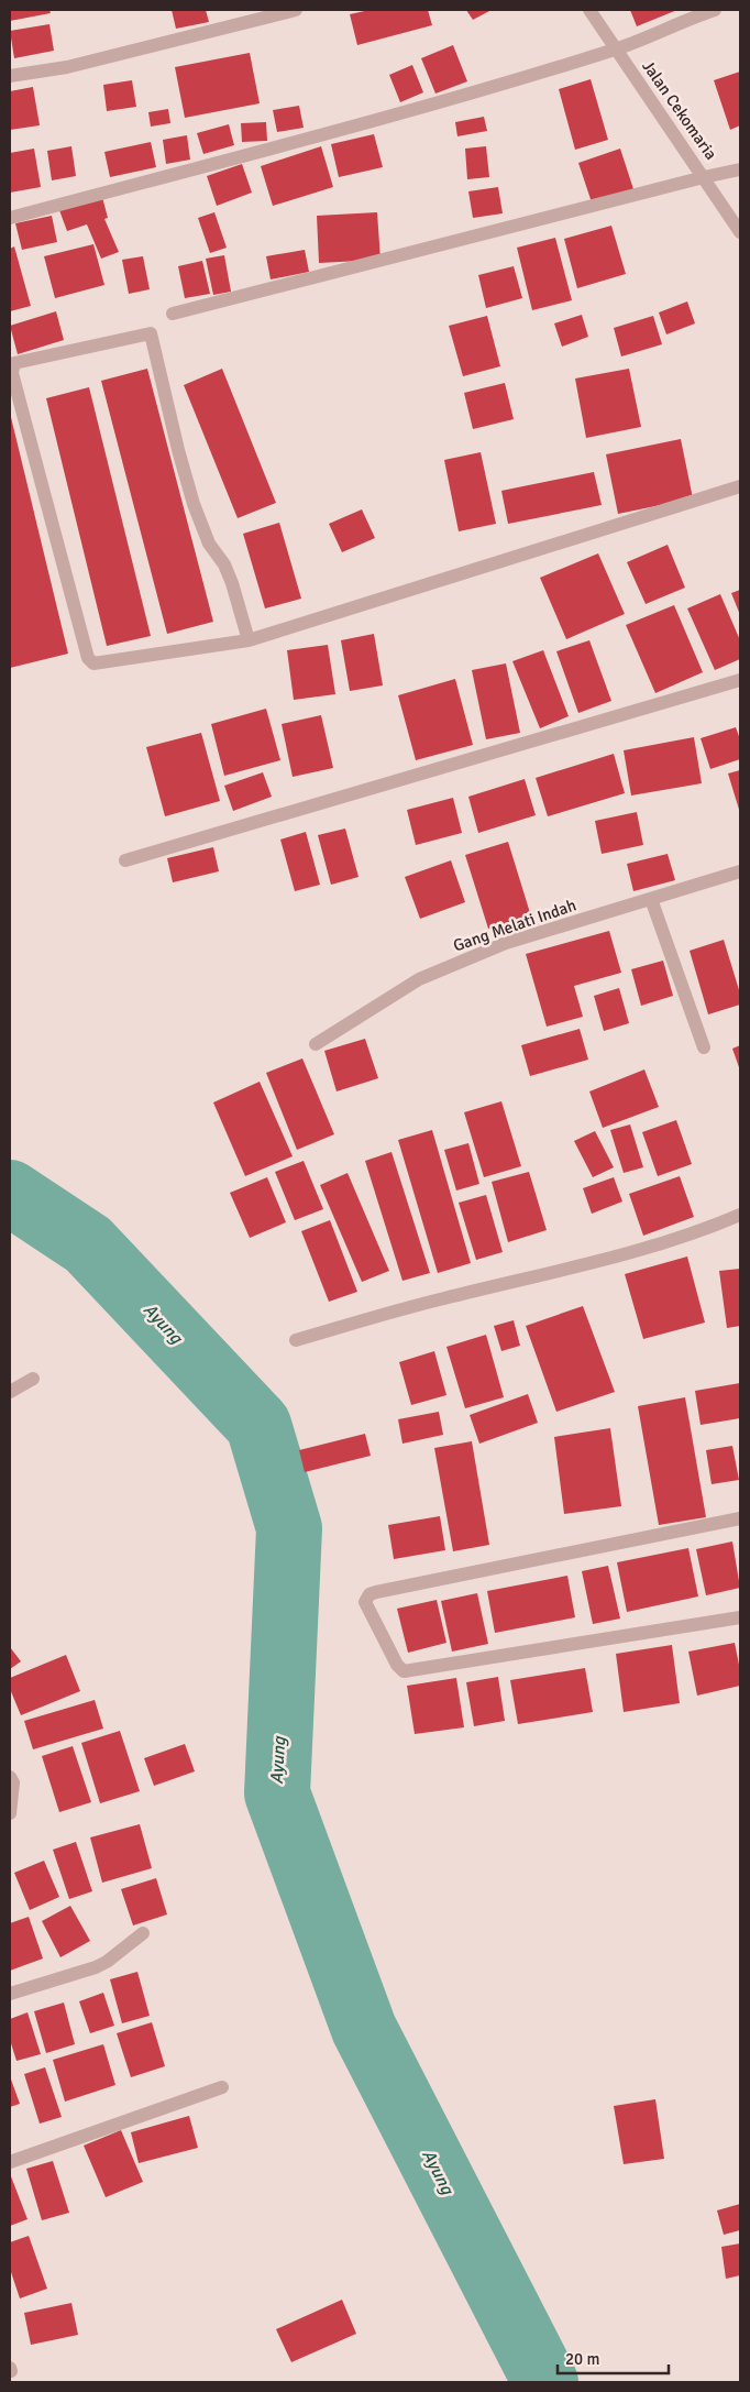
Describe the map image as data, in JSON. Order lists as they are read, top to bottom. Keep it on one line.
{"streets":{"street":["Jalan Cekomaria","Gang Melati Indah"]},"water":["Ayung"],"scale_bar":"20 m"}
